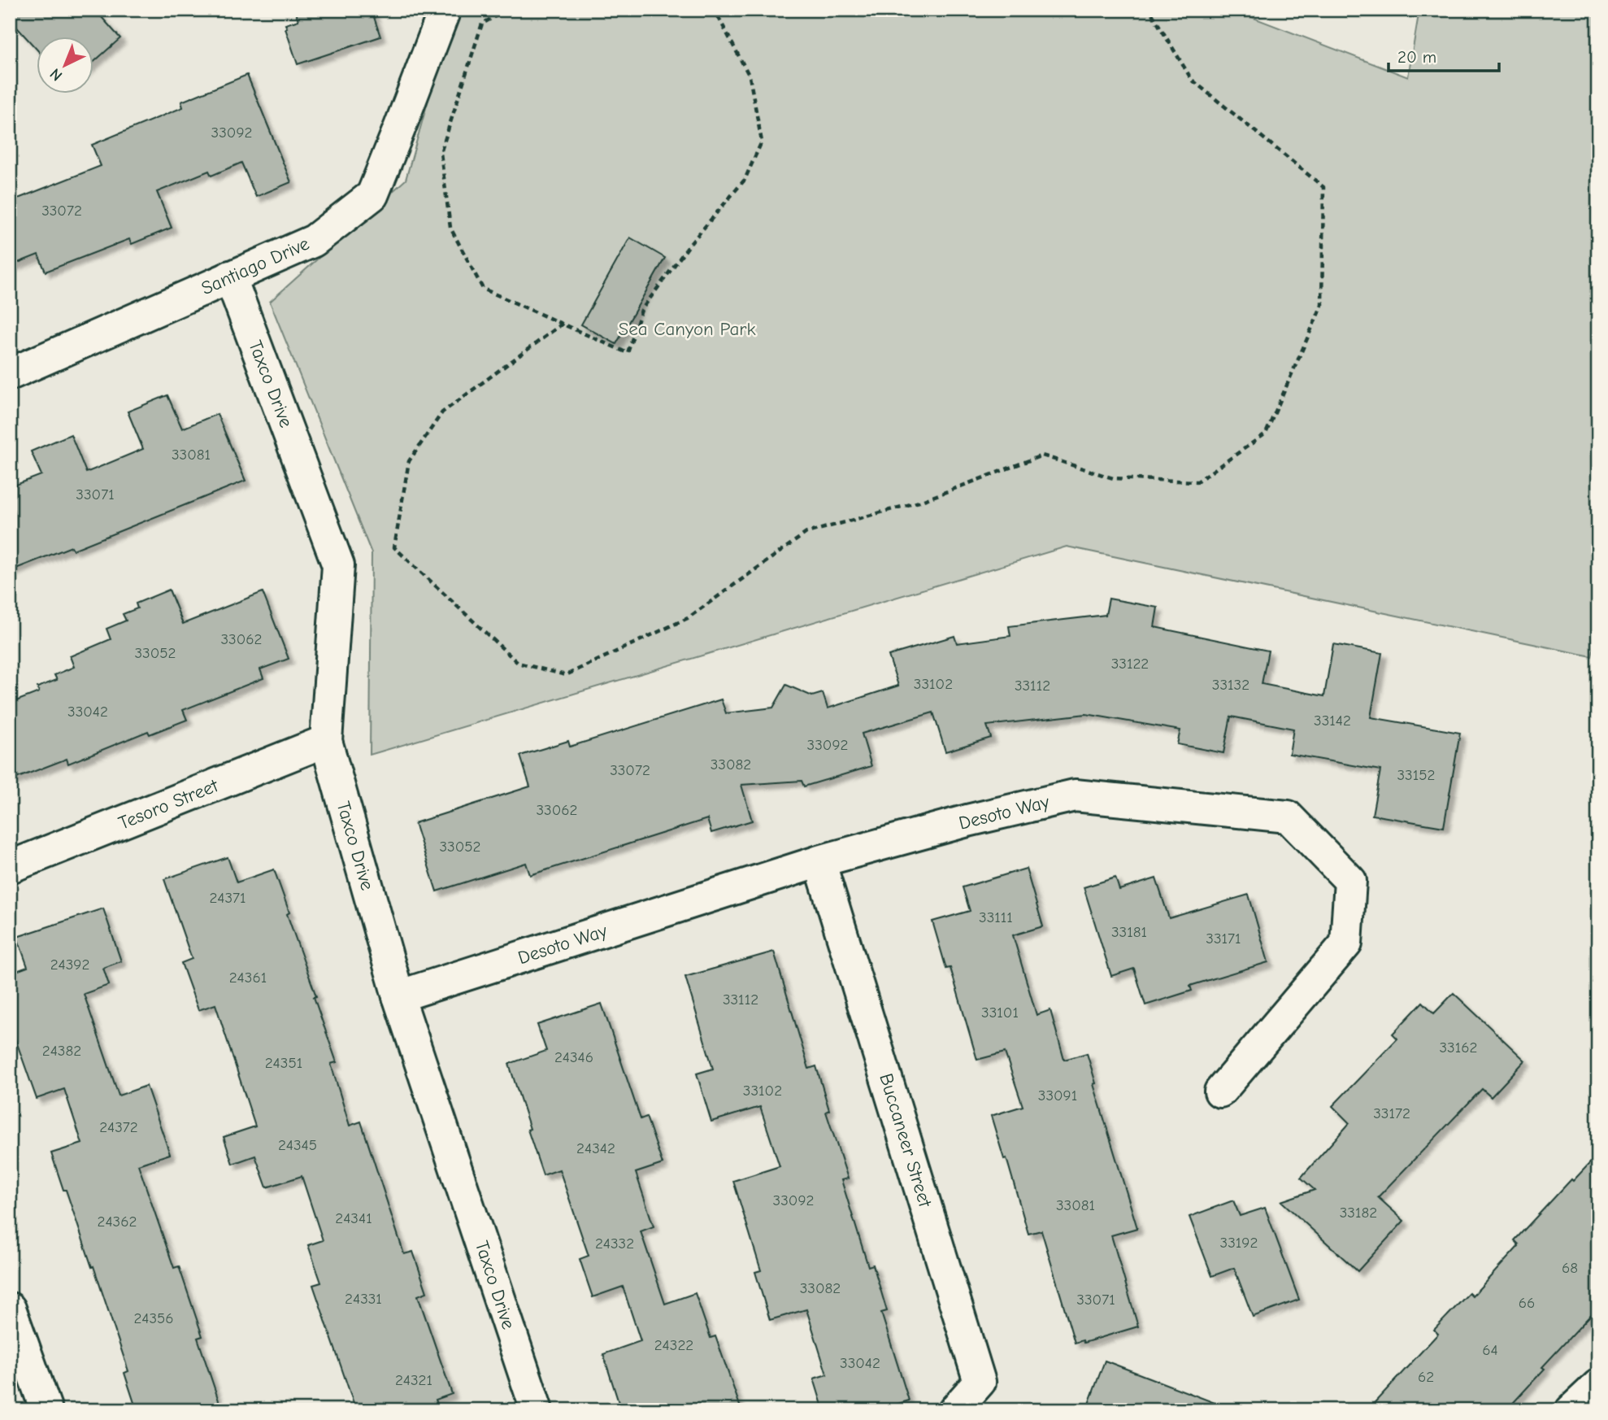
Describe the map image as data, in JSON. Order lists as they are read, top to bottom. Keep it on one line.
{"streets":{"street":["Santiago Drive","Taxco Drive","Tesoro Street","Desoto Way","Buccaneer Street"]},"crossings":[["Santiago Drive","Taxco Drive"],["Taxco Drive","Tesoro Street"],["Taxco Drive","Desoto Way"],["Desoto Way","Buccaneer Street"]],"parks":["Sea Canyon Park"],"house_numbers":["33092","33072","33081","33071","33062","33052","33122","33102","33132","33112","33042","33142","33092","33082","33072","33152","33062","33052","24371","33111","33181","33171","24392","24361","33112","33101","33162","24382","24346","24351","33102","33091","33172","24372","24345","24342","33092","33081","33182","24341","24362","33192","24332","68","33082","24331","33071","66","24356","24322","64","33042","62","24321"],"scale_bar":"20 m","north":"bottom left"}
